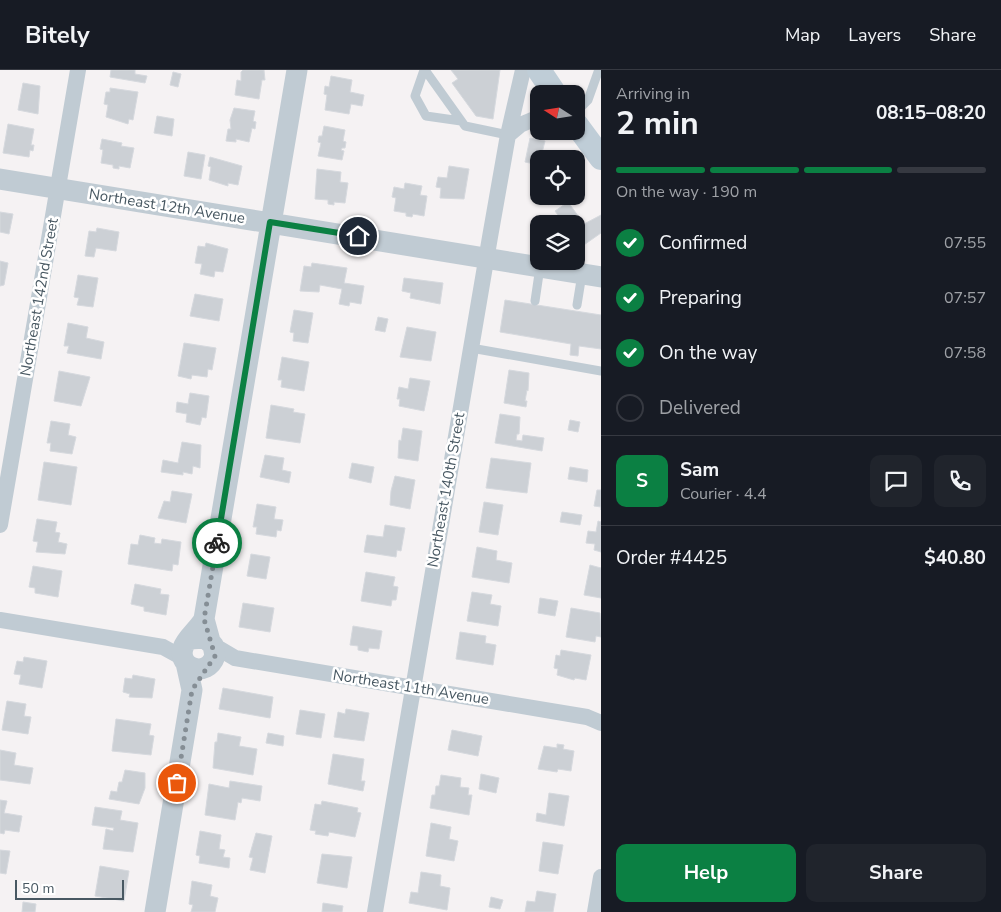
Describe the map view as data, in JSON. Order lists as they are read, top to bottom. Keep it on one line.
{"streets":{"street":["Northeast 12th Avenue","Northeast 142nd Street","Northeast 140th Street","Northeast 11th Avenue"]},"crossings":[["Northeast 12th Avenue","Northeast 142nd Street"],["Northeast 12th Avenue","Northeast 140th Street"],["Northeast 140th Street","Northeast 11th Avenue"]],"scale_bar":"50 m","north":"left","page":{"header":"Bitely","nav":["Map","Layers","Share"],"heading":["2 min","Arriving in","08:15–08:20"],"panel":["Sam","Courier · 4.4","Order #4425","$40.80"],"bar":"On the way · 190 m","list":[["Confirmed","07:55"],["Preparing","07:57"],["On the way","07:58"],"Delivered"],"round":"S","buttons":["Help","Share"],"scale":"50 m"}}
